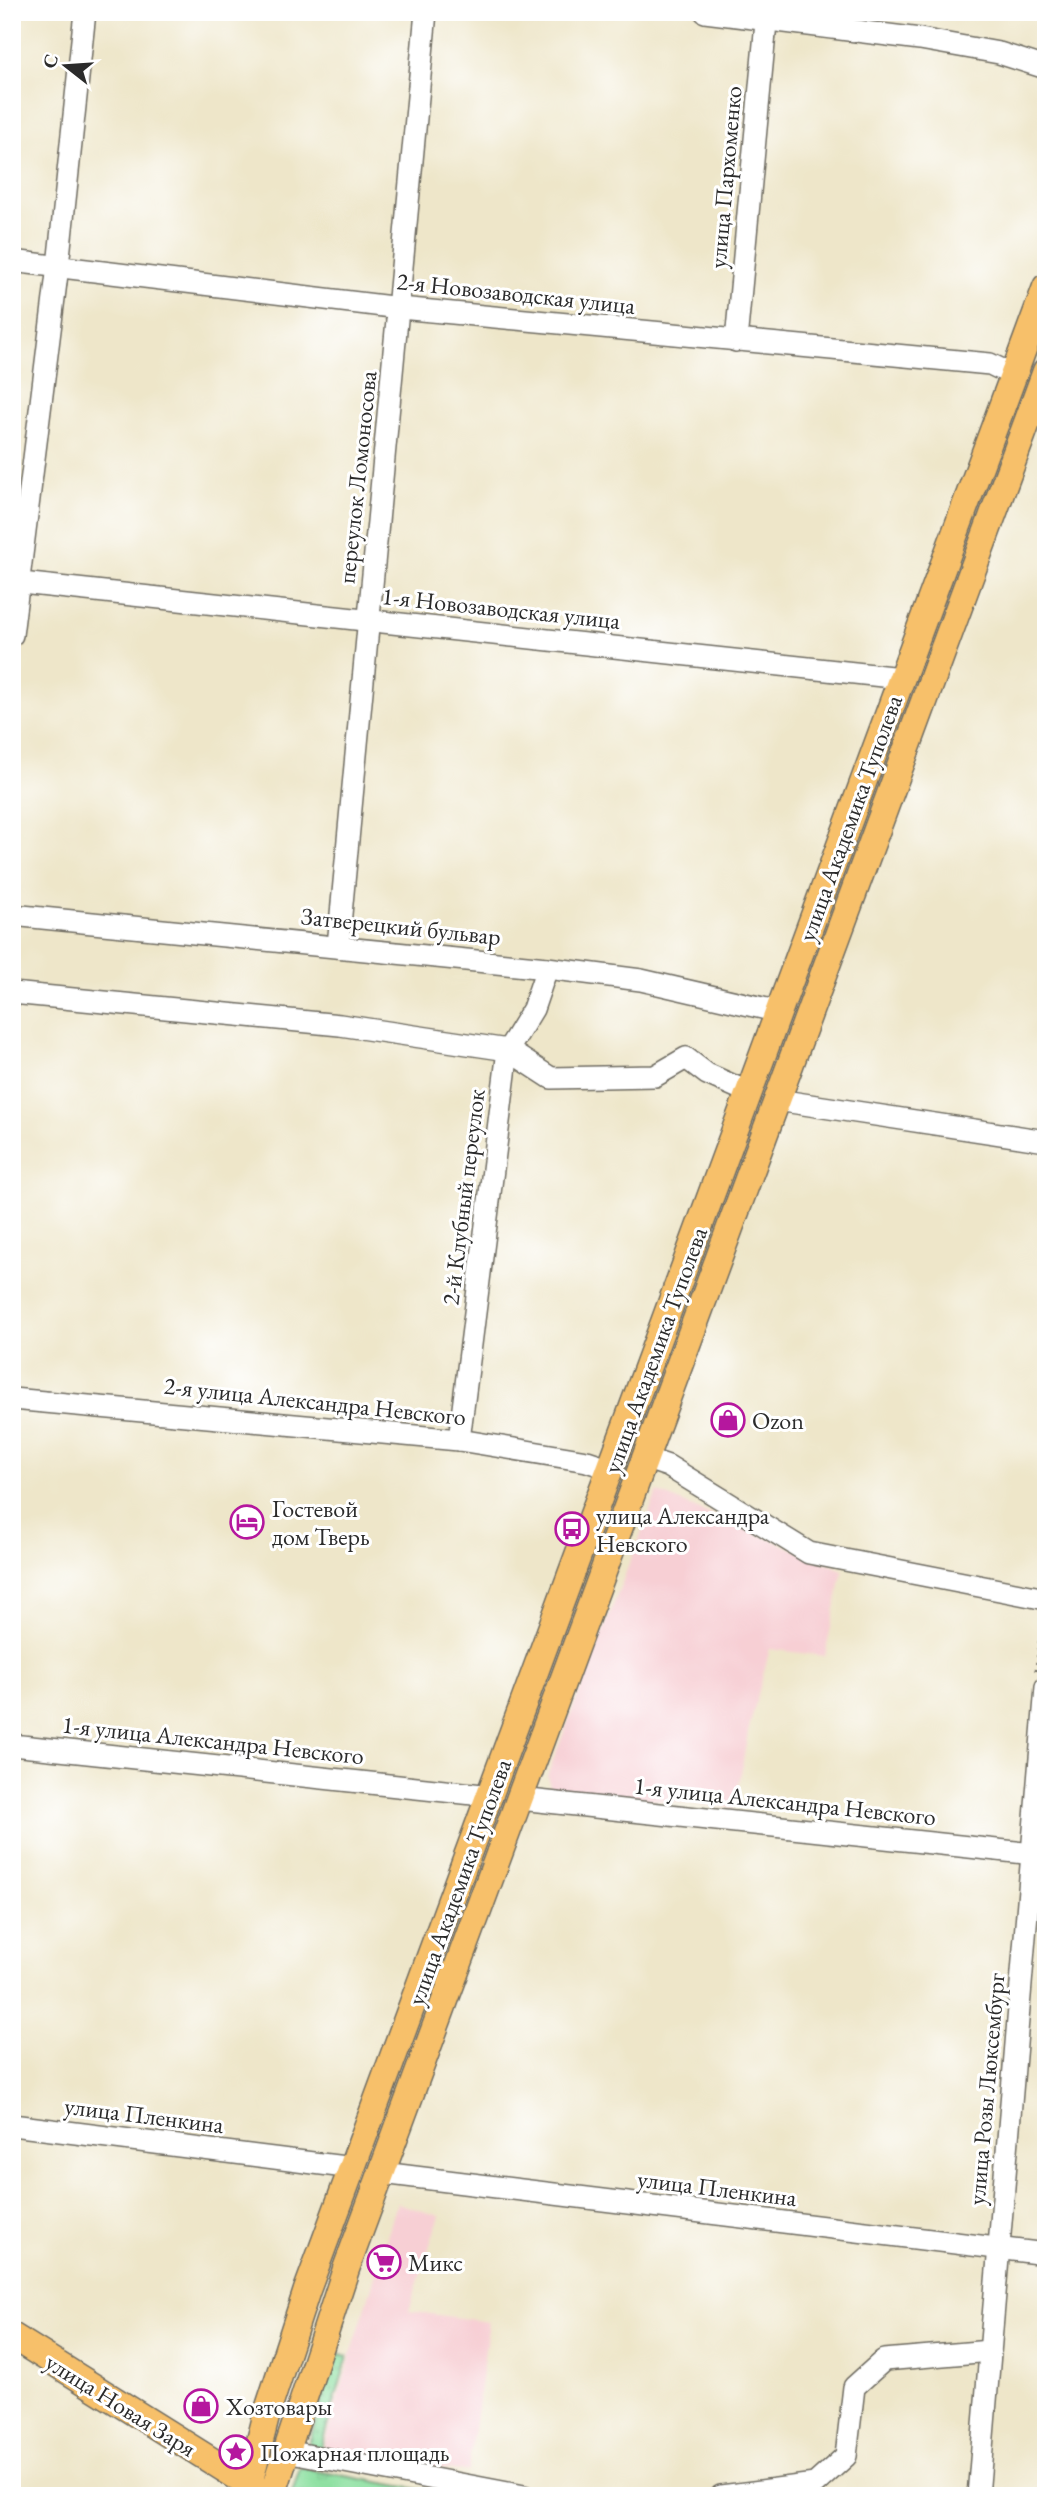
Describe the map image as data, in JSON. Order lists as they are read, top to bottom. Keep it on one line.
{"streets":{"main road":["улица Академика Туполева","улица Новая Заря"],"street":["улица Пархоменко","2-я Новозаводская улица","переулок Ломоносова","1-я Новозаводская улица","Затверецкий бульвар","2-й Клубный переулок","2-я улица Александра Невского","1-я улица Александра Невского","улица Розы Люксембург","улица Пленкина"]},"crossings":[["улица Пархоменко","2-я Новозаводская улица"],["2-я Новозаводская улица","переулок Ломоносова"],["2-я Новозаводская улица","улица Академика Туполева"],["переулок Ломоносова","1-я Новозаводская улица"],["переулок Ломоносова","Затверецкий бульвар"],["1-я Новозаводская улица","улица Академика Туполева"],["улица Академика Туполева","Затверецкий бульвар"],["улица Академика Туполева","2-я улица Александра Невского"],["улица Академика Туполева","1-я улица Александра Невского"],["улица Академика Туполева","улица Пленкина"],["улица Академика Туполева","улица Новая Заря"],["Затверецкий бульвар","2-й Клубный переулок"],["2-й Клубный переулок","2-я улица Александра Невского"],["1-я улица Александра Невского","улица Розы Люксембург"],["улица Розы Люксембург","улица Пленкина"]],"places":{"shop":["Ozon","Хозтовары"],"hotel":["Гостевой дом Тверь"],"bus stop":["улица Александра Невского"],"supermarket":["Микс"],"place":["Пожарная площадь"]},"north":"left"}
